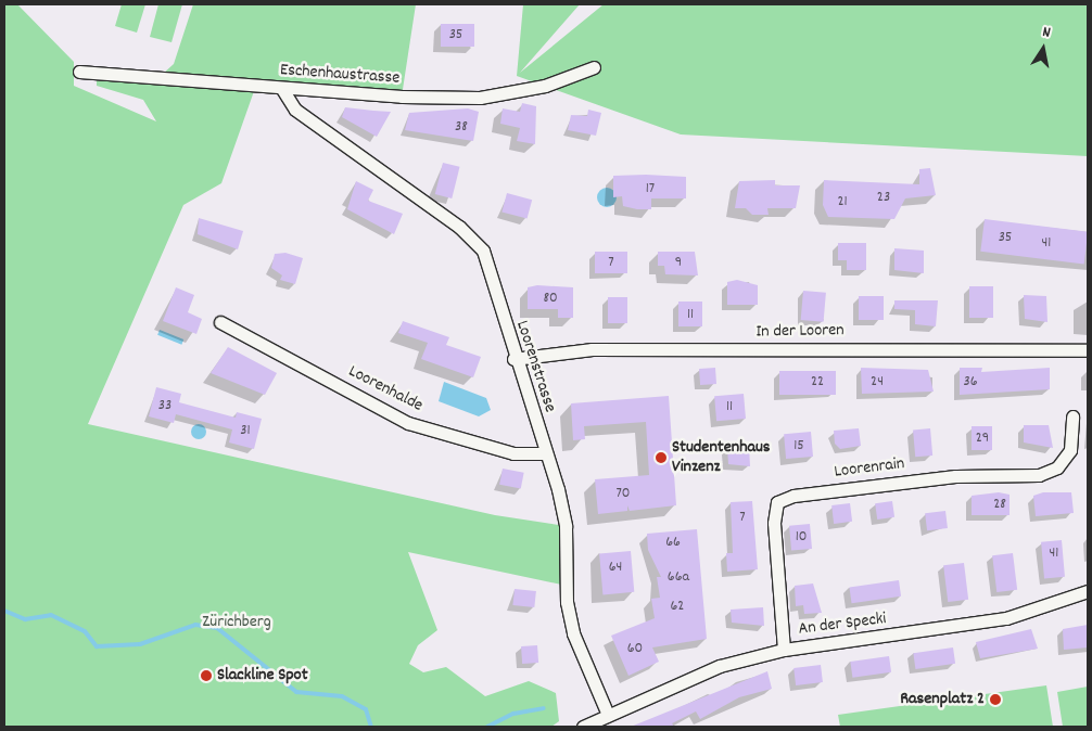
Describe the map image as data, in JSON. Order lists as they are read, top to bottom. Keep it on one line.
{"streets":{"street":["Eschenhaustrasse","In der Looren","Loorenstrasse","Loorenhalde","Loorenrain","An der Specki"]},"crossings":[["Eschenhaustrasse","Loorenstrasse"],["In der Looren","Loorenstrasse"],["Loorenstrasse","Loorenhalde"],["Loorenstrasse","An der Specki"],["Loorenrain","An der Specki"]],"parks":["Zürichberg"],"places":["Studentenhaus Vinzenz","Slackline Spot","Rasenplatz 2"],"house_numbers":["35","38","17","23","21","35","41","7","9","80","11","22","24","36","33","11","31","29","15","70","28","7","10","66","41","64","66a","62","60"],"north":"top"}
